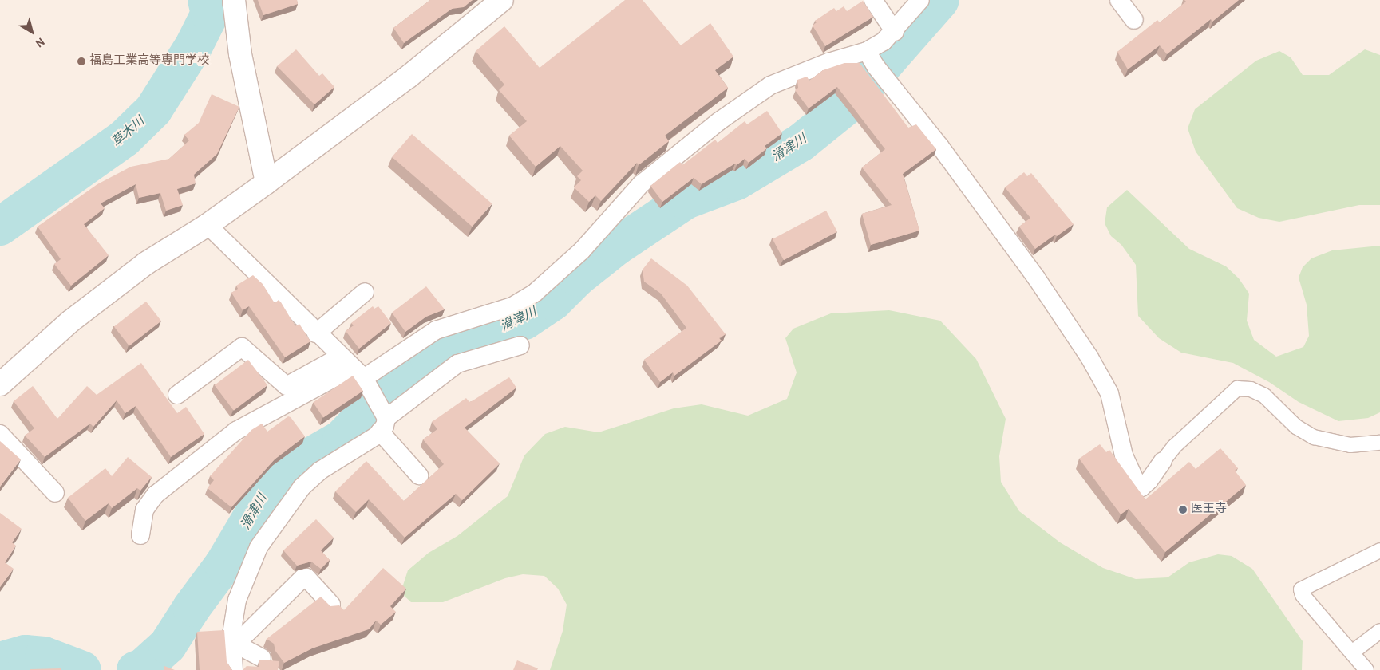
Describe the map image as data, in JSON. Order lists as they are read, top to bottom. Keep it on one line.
{"water":["草木川","滑津川"],"places":["福島工業高等専門学校","医王寺"],"north":"bottom right"}
